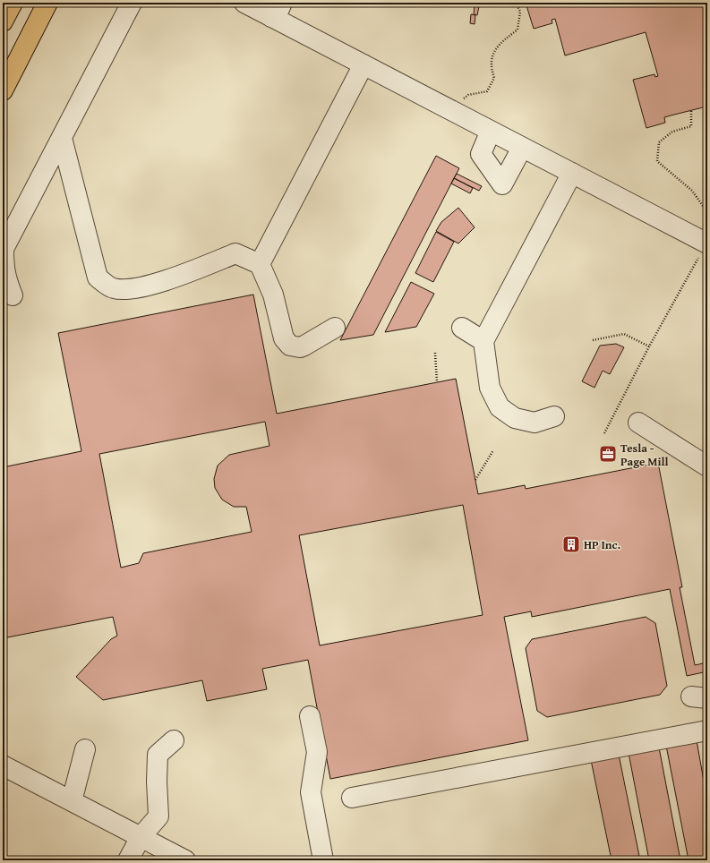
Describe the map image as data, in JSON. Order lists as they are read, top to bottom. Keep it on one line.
{"places":{"office":["Tesla - Page Mill"],"building":["HP Inc."]}}
